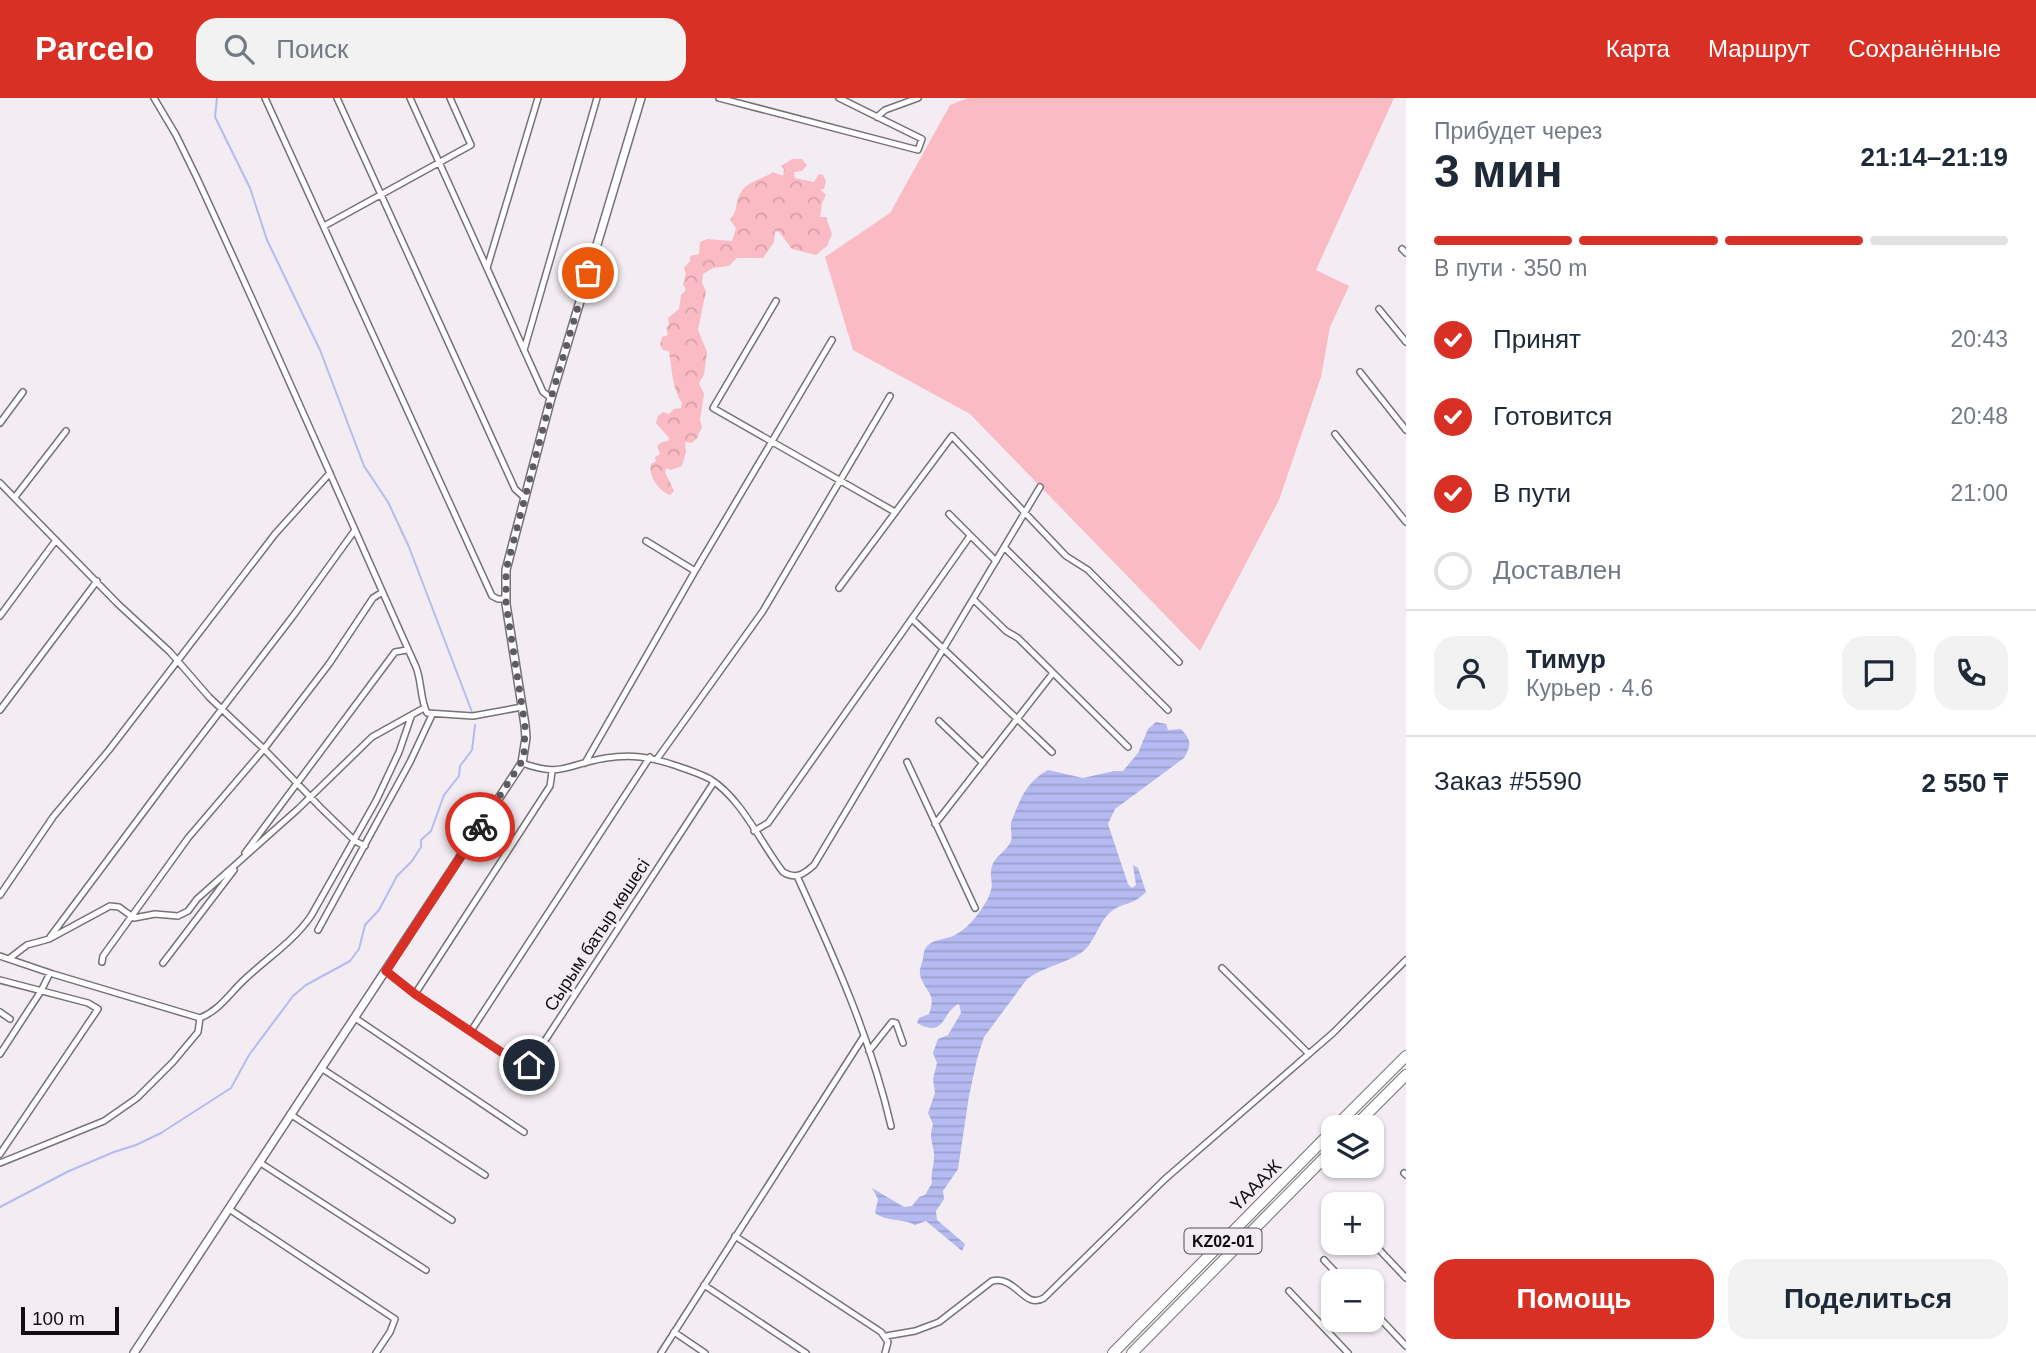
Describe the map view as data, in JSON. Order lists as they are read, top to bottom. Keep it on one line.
{"streets":{"highway":["ҮАААЖ","KZ02-01"],"street":["Сырым батыр көшесі"]},"scale_bar":"100 m","page":{"header":"Parcelo","search":"Поиск","nav":["Карта","Маршрут","Сохранённые"],"heading":["3 мин","Прибудет через","21:14–21:19"],"panel":["Тимур","Курьер · 4.6","Заказ #5590","2 550 ₸"],"bar":"В пути · 350 m","list":[["Принят","20:43"],["Готовится","20:48"],["В пути","21:00"],"Доставлен"],"map_buttons":["+","−"],"buttons":["Помощь","Поделиться"],"scale":"100 m"}}
